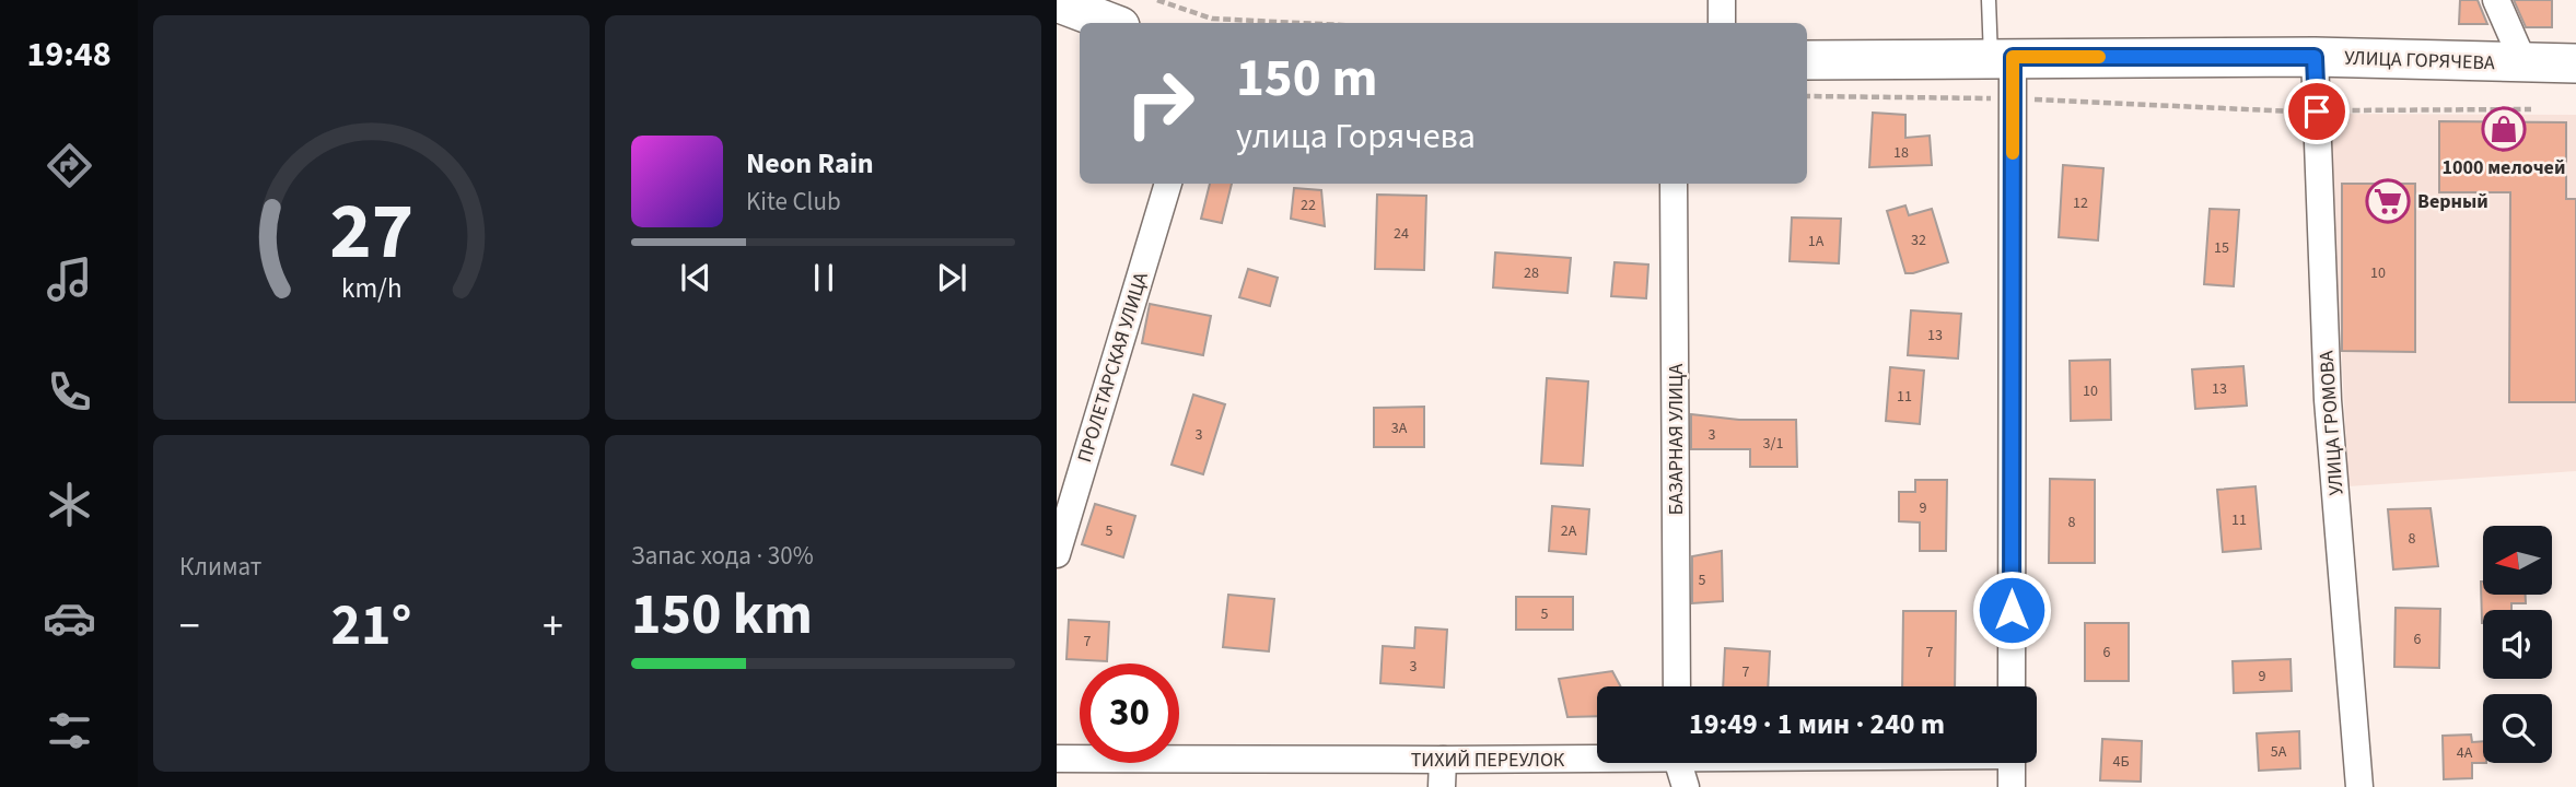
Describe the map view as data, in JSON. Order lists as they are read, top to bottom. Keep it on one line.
{"streets":{"main road":["УЛИЦА ГОРЯЧЕВА"],"street":["ПРОЛЕТАРСКАЯ УЛИЦА","УЛИЦА ГРОМОВА","БАЗАРНАЯ УЛИЦА","ТИХИЙ ПЕРЕУЛОК"]},"crossings":[["УЛИЦА ГОРЯЧЕВА","УЛИЦА ГРОМОВА"]],"places":{"shop":["1000 мелочей"],"supermarket":["Верный"]},"house_numbers":["18","12","22","24","32","1А","15","28","10","13","13","10","11","3А","3","3","3/1","9","11","8","5","2А","8","5","5","6","7","7","6","3","7","9","5А","4А","4Б"],"north":"left","page":{"tabs":"19:48","turn":["150 m","улица Горячева"],"song":["Neon Rain","Kite Club"],"tile":["Климат",["Запас хода · 30%","150 km"]],"heat":["−","21°","+"],"limit":"30","trip":"19:49 · 1 мин · 240 m","gauge":["27","km/h"]}}
